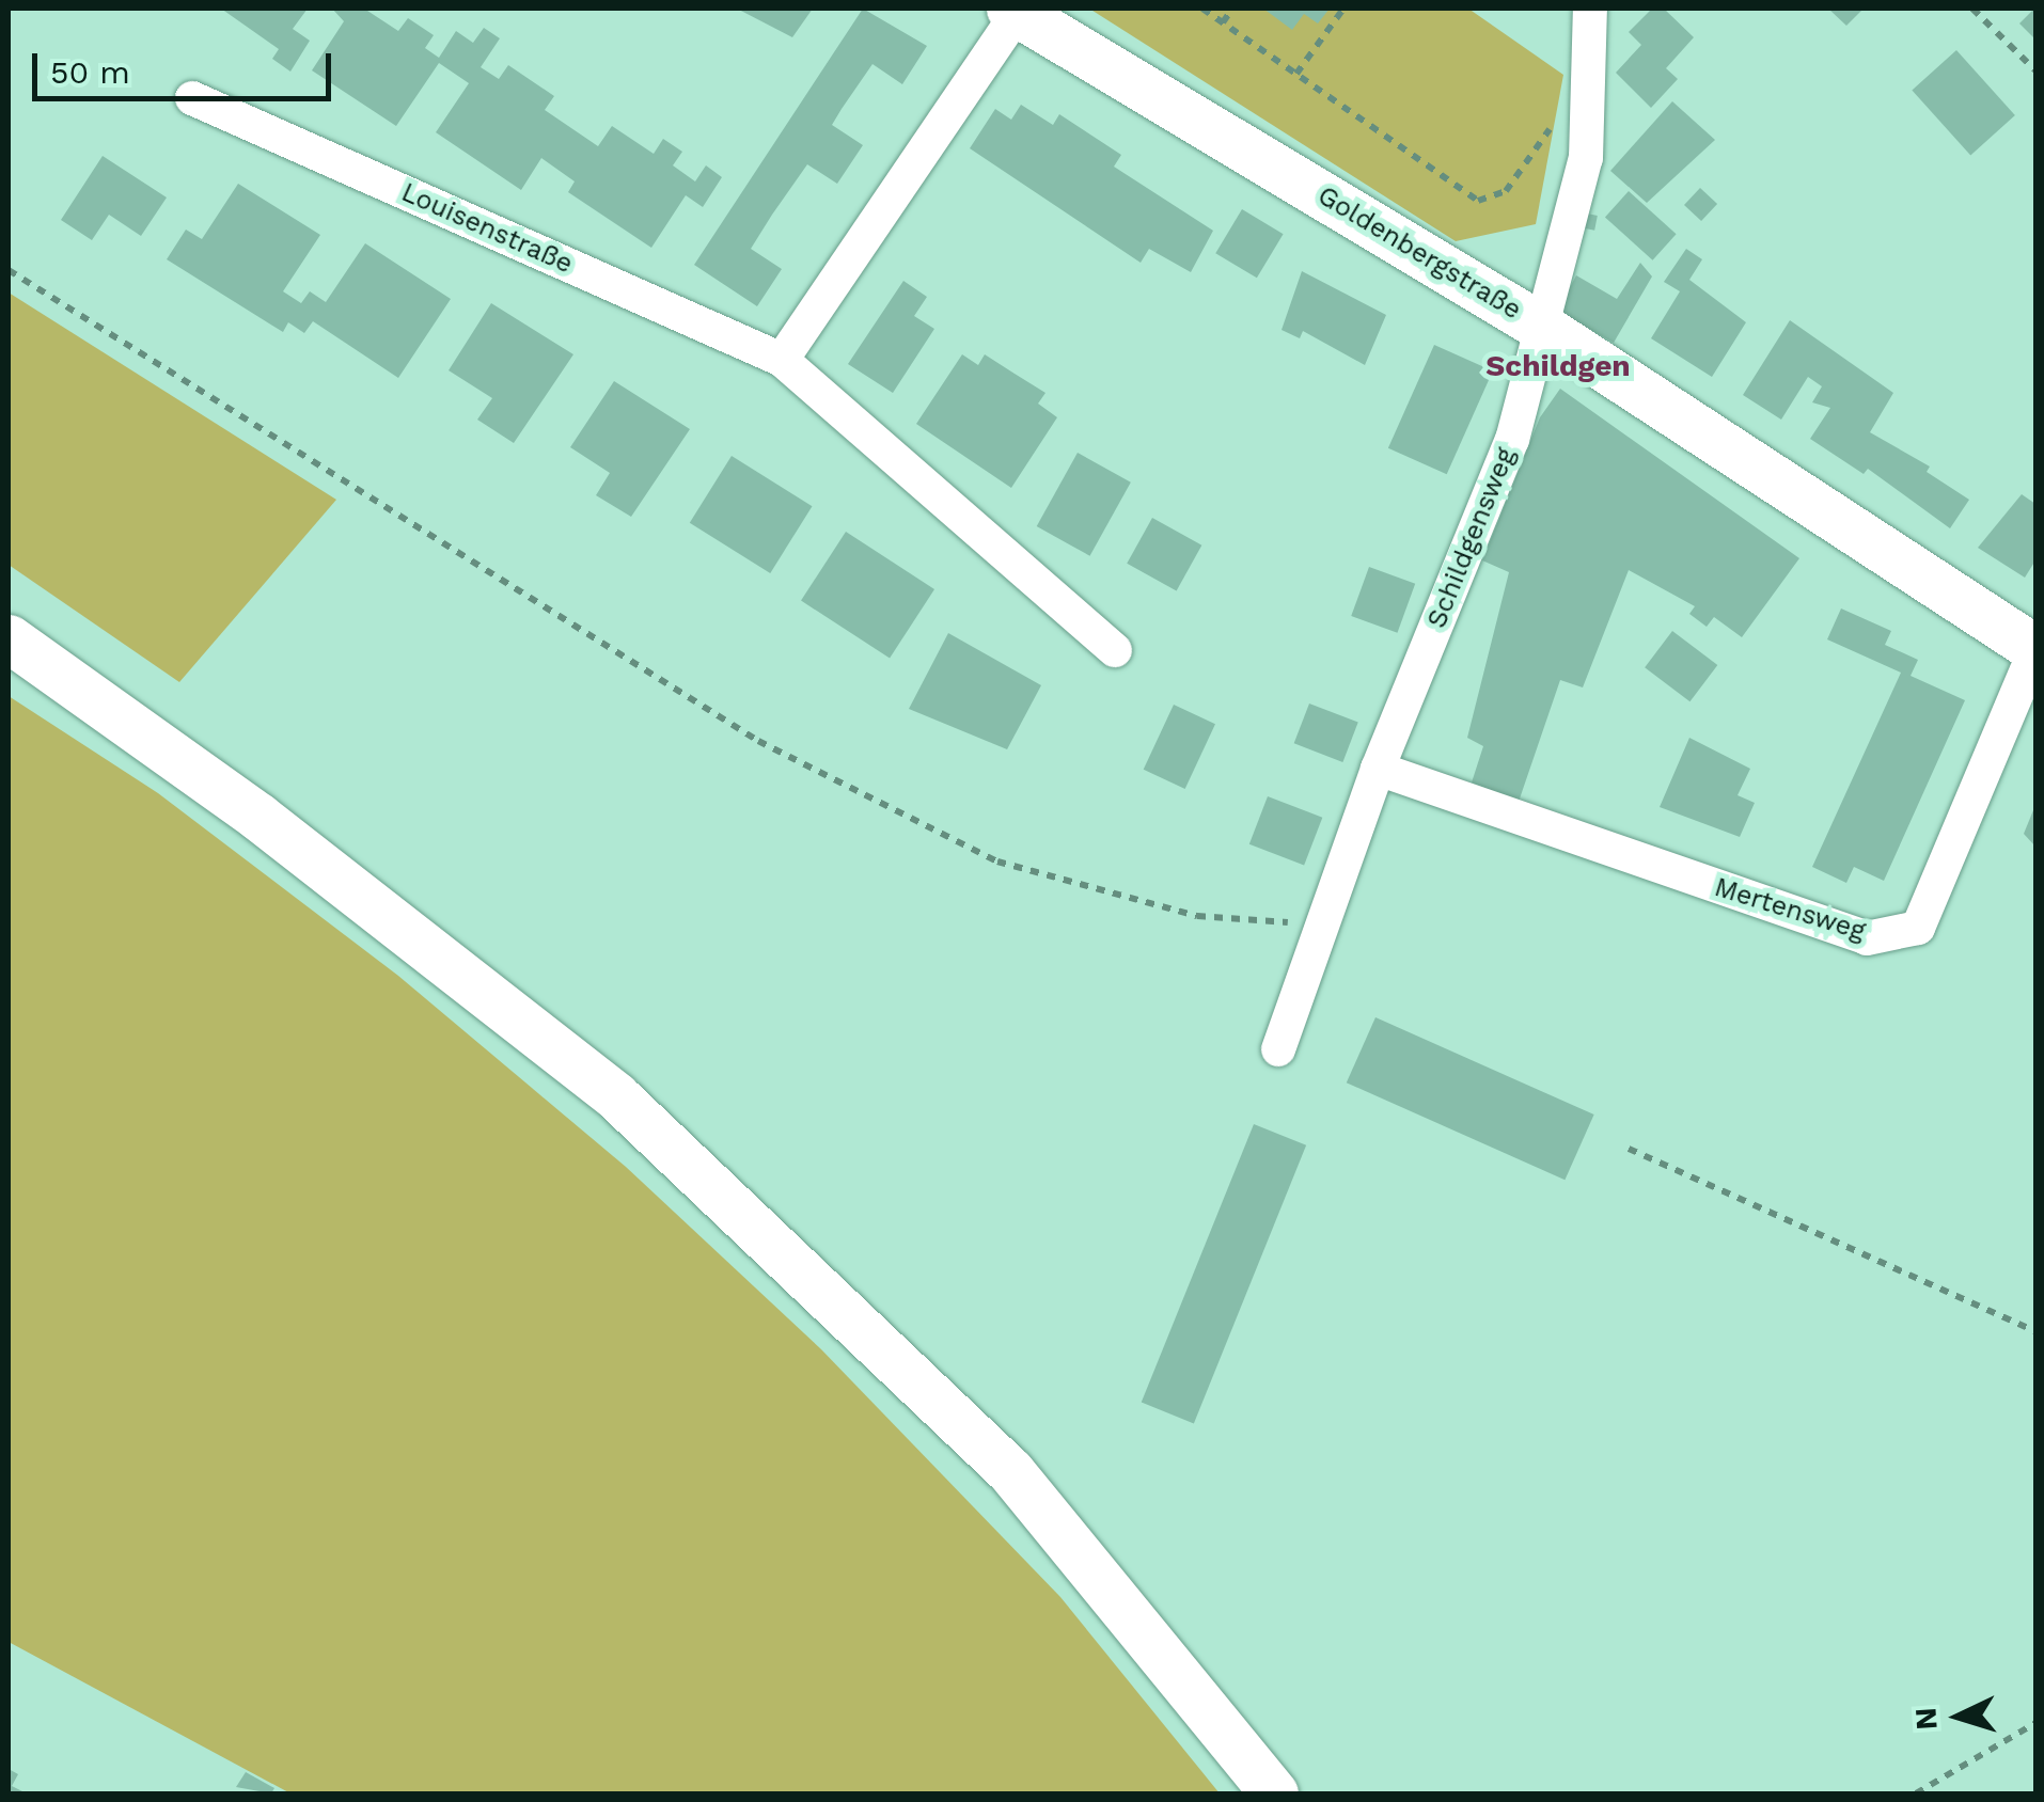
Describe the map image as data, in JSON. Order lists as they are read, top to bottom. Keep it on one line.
{"streets":{"main road":["Goldenbergstraße"],"street":["Louisenstraße","Schildgensweg","Mertensweg"]},"crossings":[["Goldenbergstraße","Schildgensweg"],["Goldenbergstraße","Mertensweg"],["Schildgensweg","Mertensweg"]],"districts":["Schildgen"],"scale_bar":"50 m","north":"left"}
